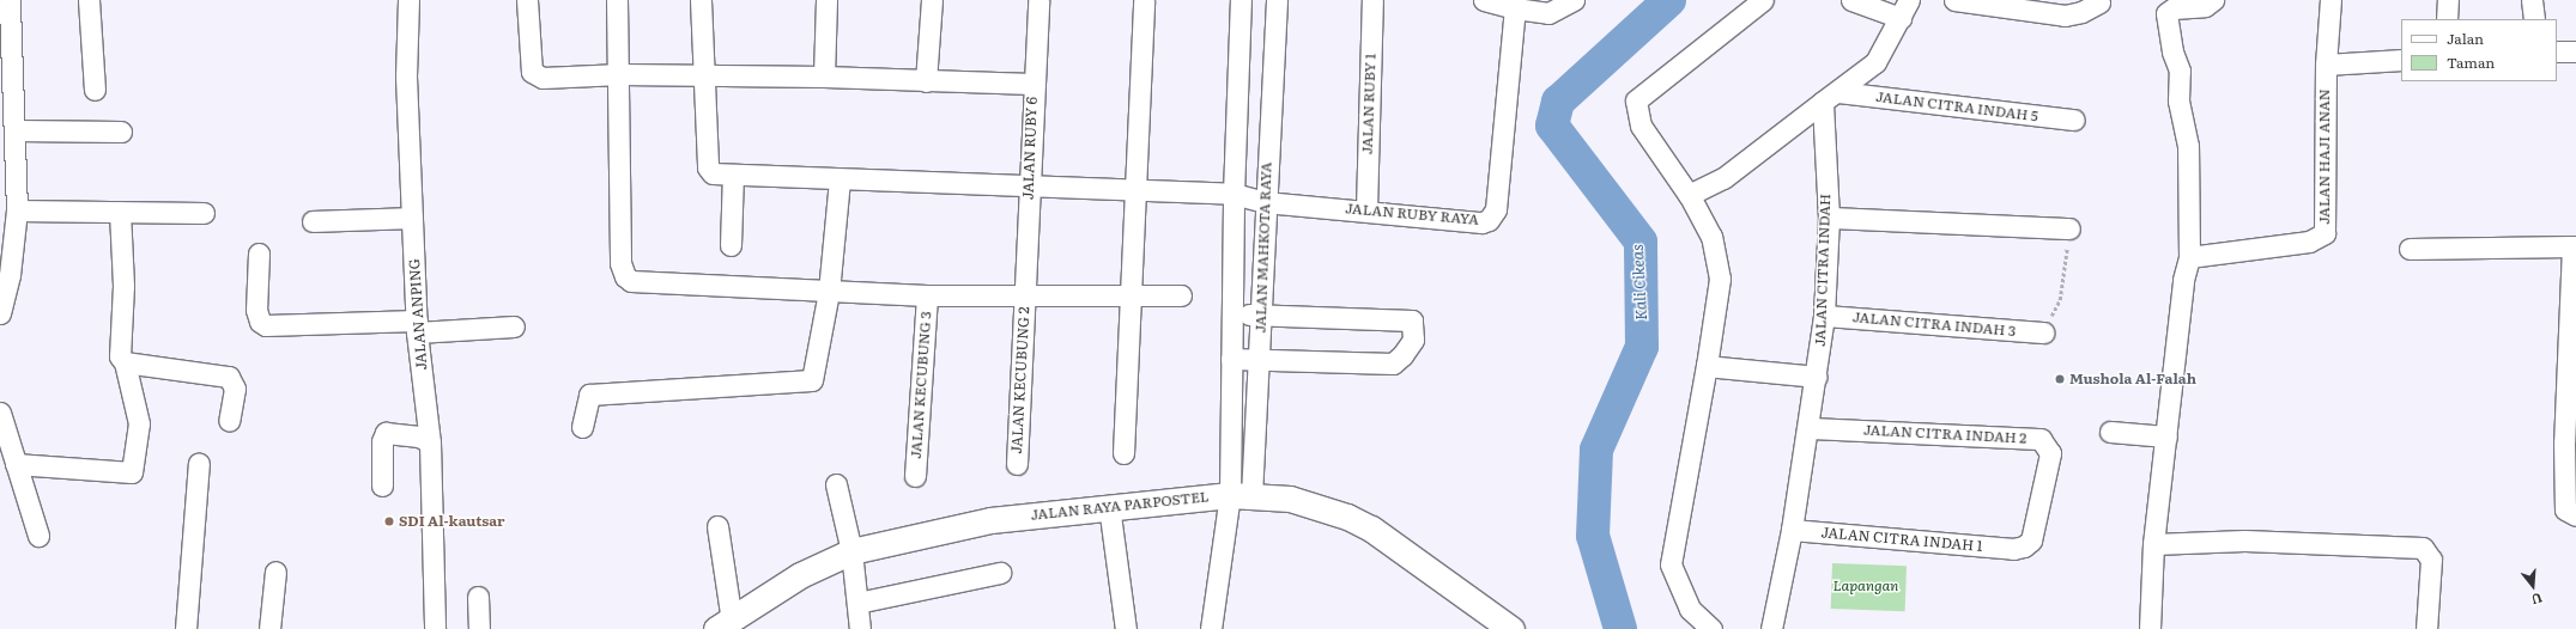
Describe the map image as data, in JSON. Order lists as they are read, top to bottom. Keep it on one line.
{"streets":{"main road":["JALAN RAYA PARPOSTEL"],"street":["JALAN RUBY 1","JALAN CITRA INDAH 5","JALAN RUBY 6","JALAN HAJI ANAN","JALAN RUBY RAYA","JALAN MAHKOTA RAYA","JALAN CITRA INDAH","JALAN ANPING","JALAN CITRA INDAH 3","JALAN KECUBUNG 2","JALAN KECUBUNG 3","JALAN CITRA INDAH 2","JALAN CITRA INDAH 1"]},"crossings":[["JALAN RUBY 1","JALAN RUBY RAYA"],["JALAN CITRA INDAH 5","JALAN CITRA INDAH"],["JALAN RUBY 6","JALAN RUBY RAYA"],["JALAN RUBY 6","JALAN KECUBUNG 2"],["JALAN RUBY RAYA","JALAN MAHKOTA RAYA"],["JALAN MAHKOTA RAYA","JALAN RAYA PARPOSTEL"],["JALAN CITRA INDAH","JALAN CITRA INDAH 3"],["JALAN CITRA INDAH","JALAN CITRA INDAH 2"],["JALAN CITRA INDAH","JALAN CITRA INDAH 1"],["JALAN CITRA INDAH 2","JALAN CITRA INDAH 1"]],"water":["Kali Cikeas"],"parks":["Lapangan"],"places":["Mushola Al-Falah","SDI Al-kautsar"],"legend":["Jalan","Taman"],"north":"bottom"}
